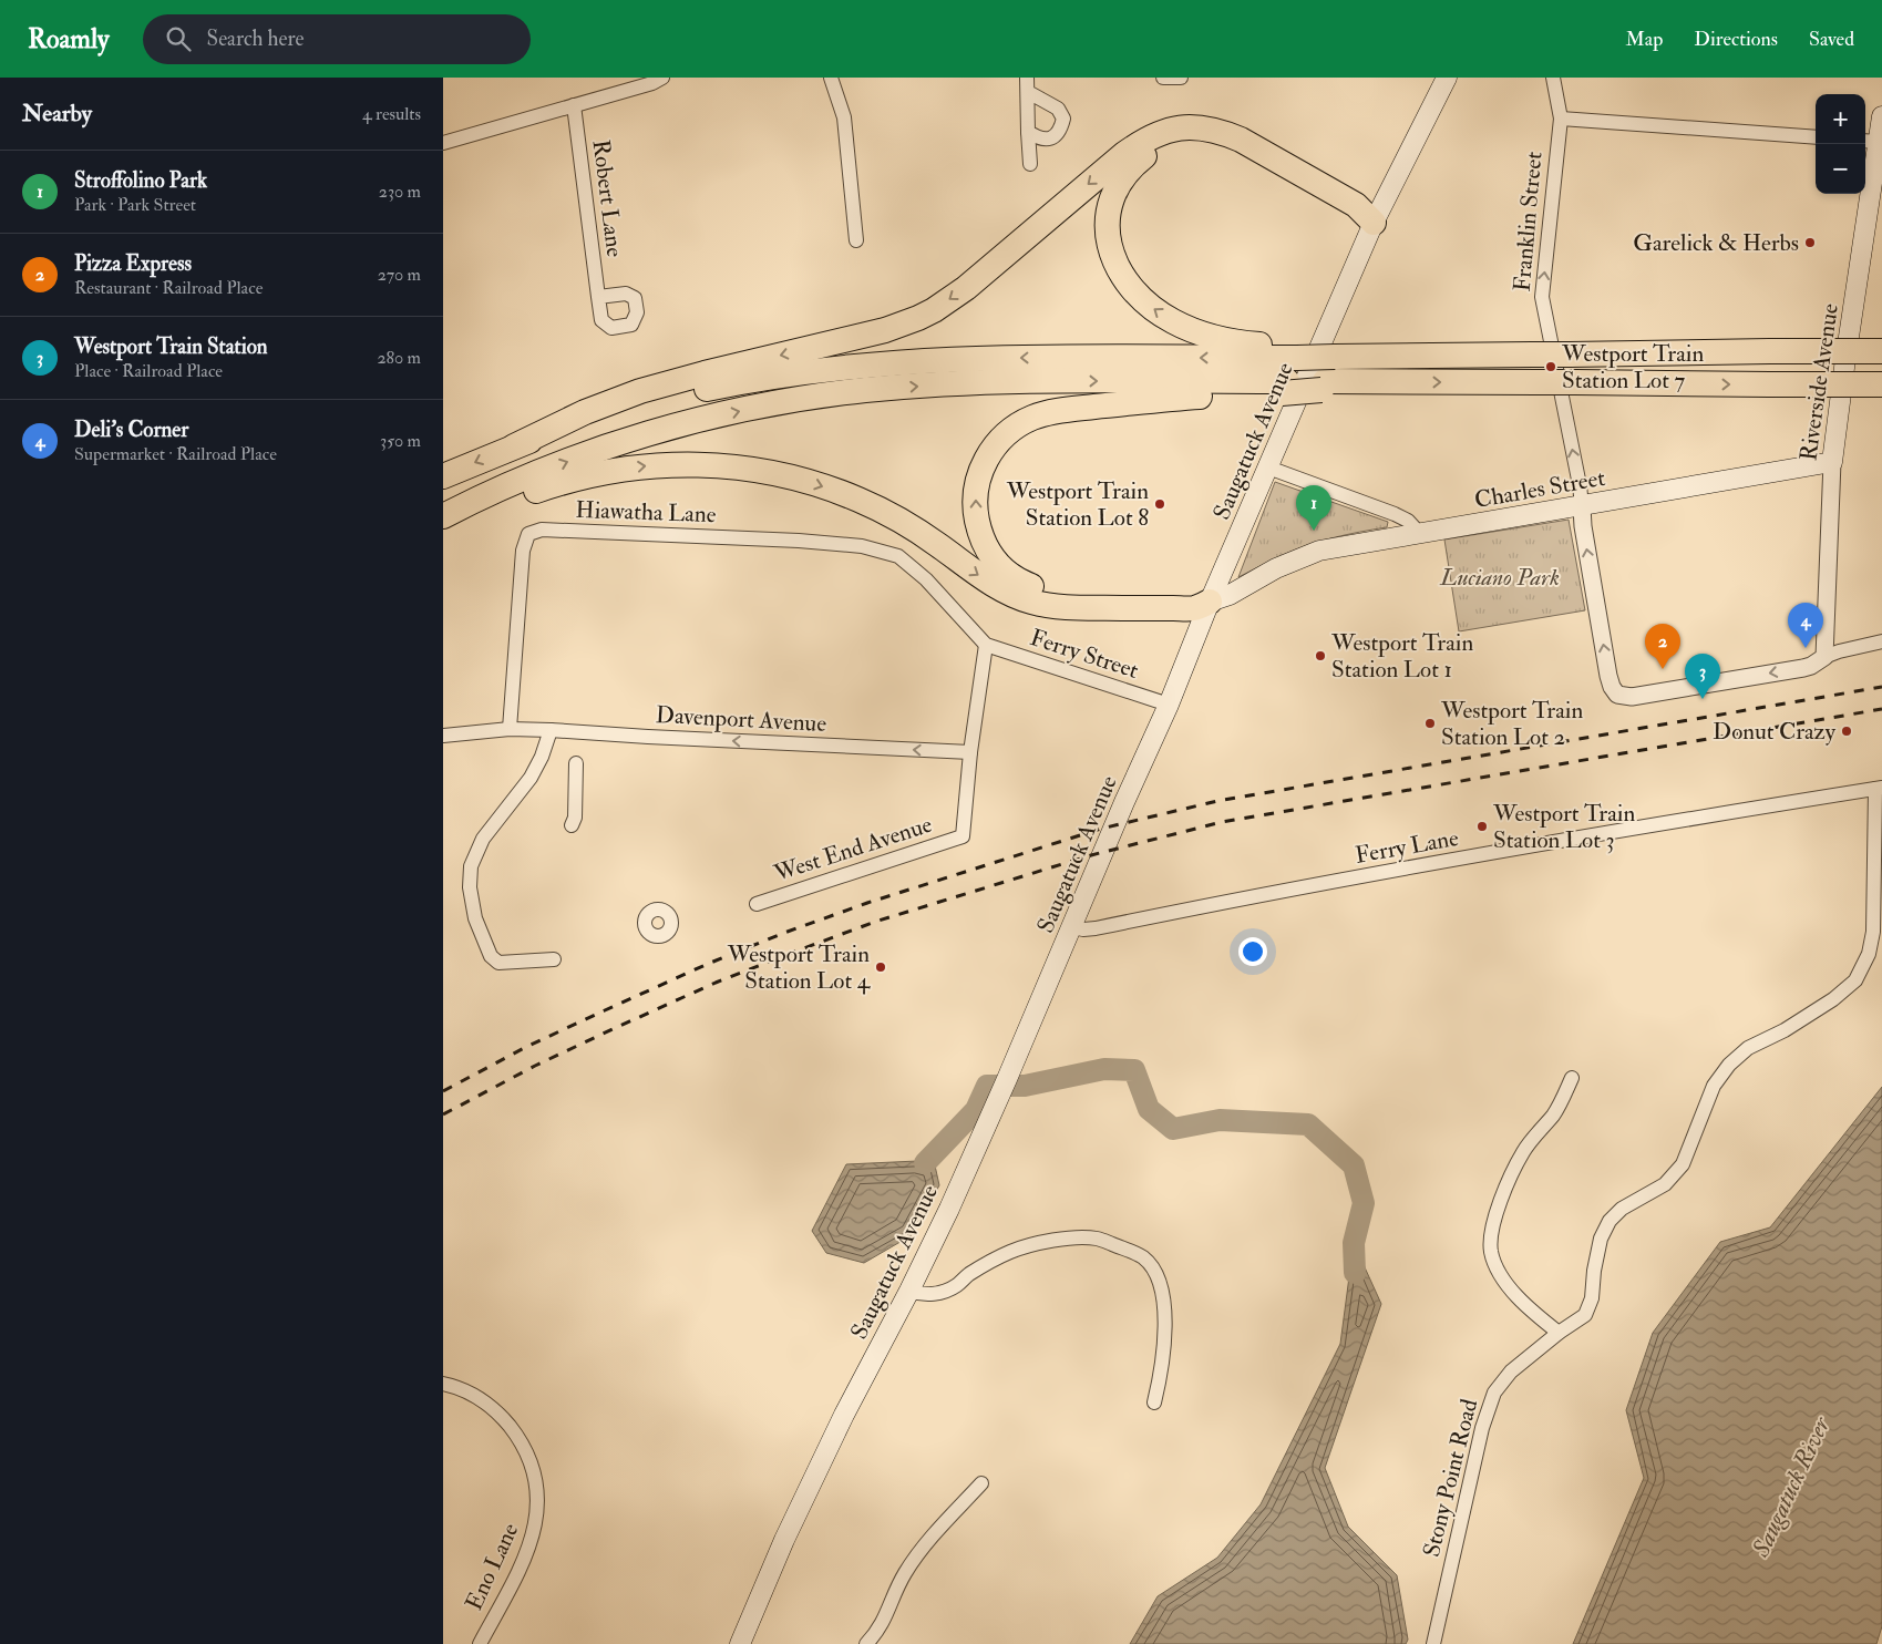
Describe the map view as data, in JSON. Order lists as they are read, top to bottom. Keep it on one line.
{"streets":{"main road":["Riverside Avenue","Saugatuck Avenue","Charles Street"],"street":["Robert Lane","Franklin Street","Hiawatha Lane","Ferry Street","Davenport Avenue","Ferry Lane","West End Avenue","Stony Point Road","Eno Lane"]},"crossings":[["Franklin Street","Riverside Avenue"],["Franklin Street","Charles Street"],["Riverside Avenue","Charles Street"],["Saugatuck Avenue","Charles Street"],["Saugatuck Avenue","Ferry Street"],["Saugatuck Avenue","Ferry Lane"],["Hiawatha Lane","Ferry Street"],["Hiawatha Lane","Davenport Avenue"],["Davenport Avenue","West End Avenue"],["Ferry Lane","Stony Point Road"]],"one_way":["Davenport Avenue"],"water":["Saugatuck River"],"parks":["Luciano Park"],"places":["Garelick & Herbs","Westport Train Station Lot 7","Westport Train Station Lot 8","Westport Train Station Lot 1","Westport Train Station Lot 2","Donut Crazy","Westport Train Station Lot 3","Westport Train Station Lot 4"],"page":{"header":"Roamly","search":"Search here","nav":["Map","Directions","Saved"],"heading":["Nearby","4 results"],"map_buttons":["+","−"],"list":[{"mark":"1","name":"Stroffolino Park","note":"Park · Park Street","value":"230 m"},{"mark":"2","name":"Pizza Express","note":"Restaurant · Railroad Place","value":"270 m"},{"mark":"3","name":"Westport Train Station","note":"Place · Railroad Place","value":"280 m"},{"mark":"4","name":"Deli's Corner","note":"Supermarket · Railroad Place","value":"350 m"}],"pins":["1","4","2","3"]}}
